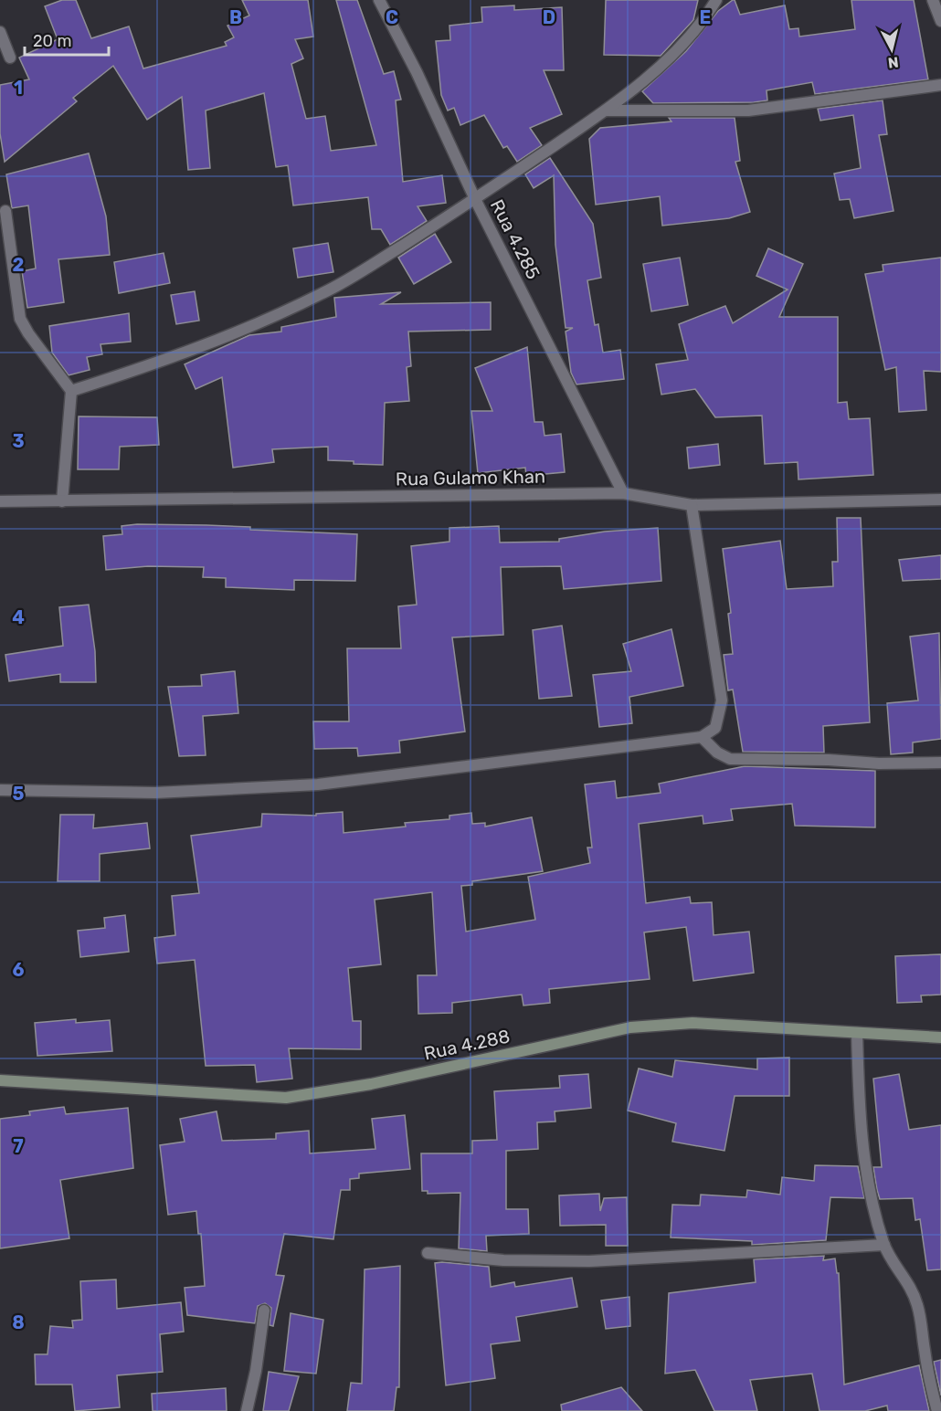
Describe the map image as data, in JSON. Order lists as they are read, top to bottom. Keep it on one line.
{"streets":{"street":["Rua 4.285","Rua Gulamo Khan","Rua 4.288"]},"crossings":[["Rua 4.285","Rua Gulamo Khan"]],"scale_bar":"20 m","north":"bottom","grid":{"columns":["B","C","D","E"],"rows":["1","2","3","4","5","6","7","8"]}}
